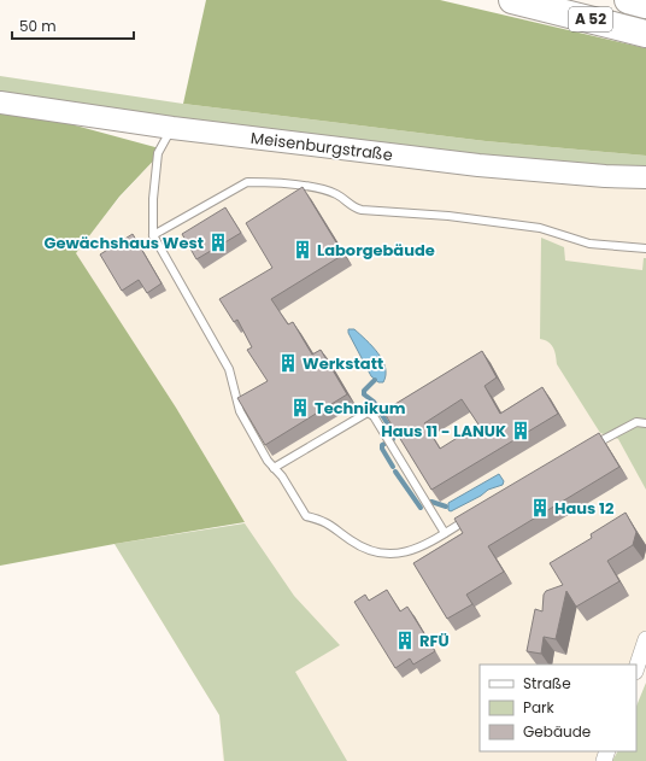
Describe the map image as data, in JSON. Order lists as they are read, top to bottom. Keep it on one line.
{"streets":{"highway":["A 52"],"main road":["Meisenburgstraße"]},"places":{"building":["Gewächshaus West","Laborgebäude","Werkstatt","Technikum","Haus 11 - LANUK","Haus 12","RFÜ"]},"legend":["Straße","Park","Gebäude"],"scale_bar":"50 m"}
